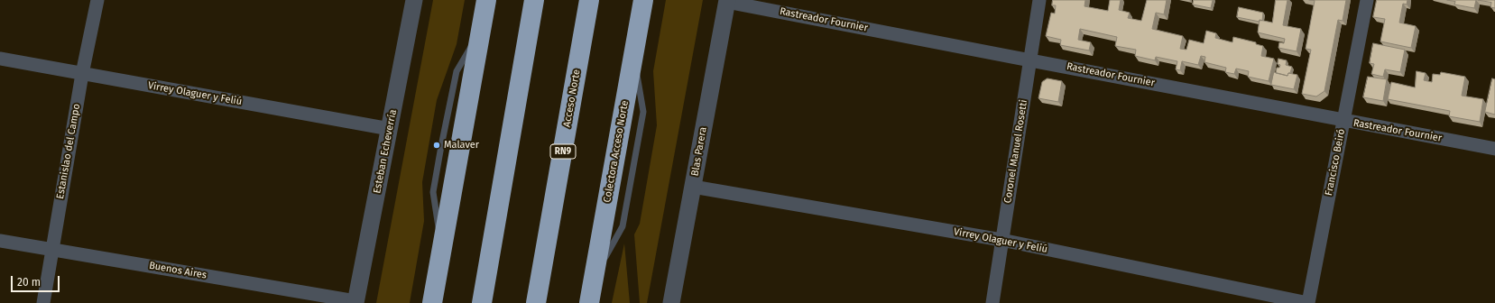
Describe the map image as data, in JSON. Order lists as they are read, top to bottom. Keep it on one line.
{"streets":{"highway":["Acceso Norte","RN9","Colectora Acceso Norte"],"street":["Rastreador Fournier","Virrey Olaguer y Feliú","Estanislao del Campo","Esteban Echeverría","Blas Parera","Coronel Manuel Rosetti","Francisco Beiró","Buenos Aires"]},"crossings":[["Rastreador Fournier","Blas Parera"],["Rastreador Fournier","Coronel Manuel Rosetti"],["Rastreador Fournier","Francisco Beiró"],["Virrey Olaguer y Feliú","Estanislao del Campo"],["Virrey Olaguer y Feliú","Esteban Echeverría"],["Virrey Olaguer y Feliú","Blas Parera"],["Virrey Olaguer y Feliú","Coronel Manuel Rosetti"],["Virrey Olaguer y Feliú","Francisco Beiró"],["Estanislao del Campo","Buenos Aires"],["Esteban Echeverría","Buenos Aires"]],"places":["Malaver"],"scale_bar":"20 m"}
